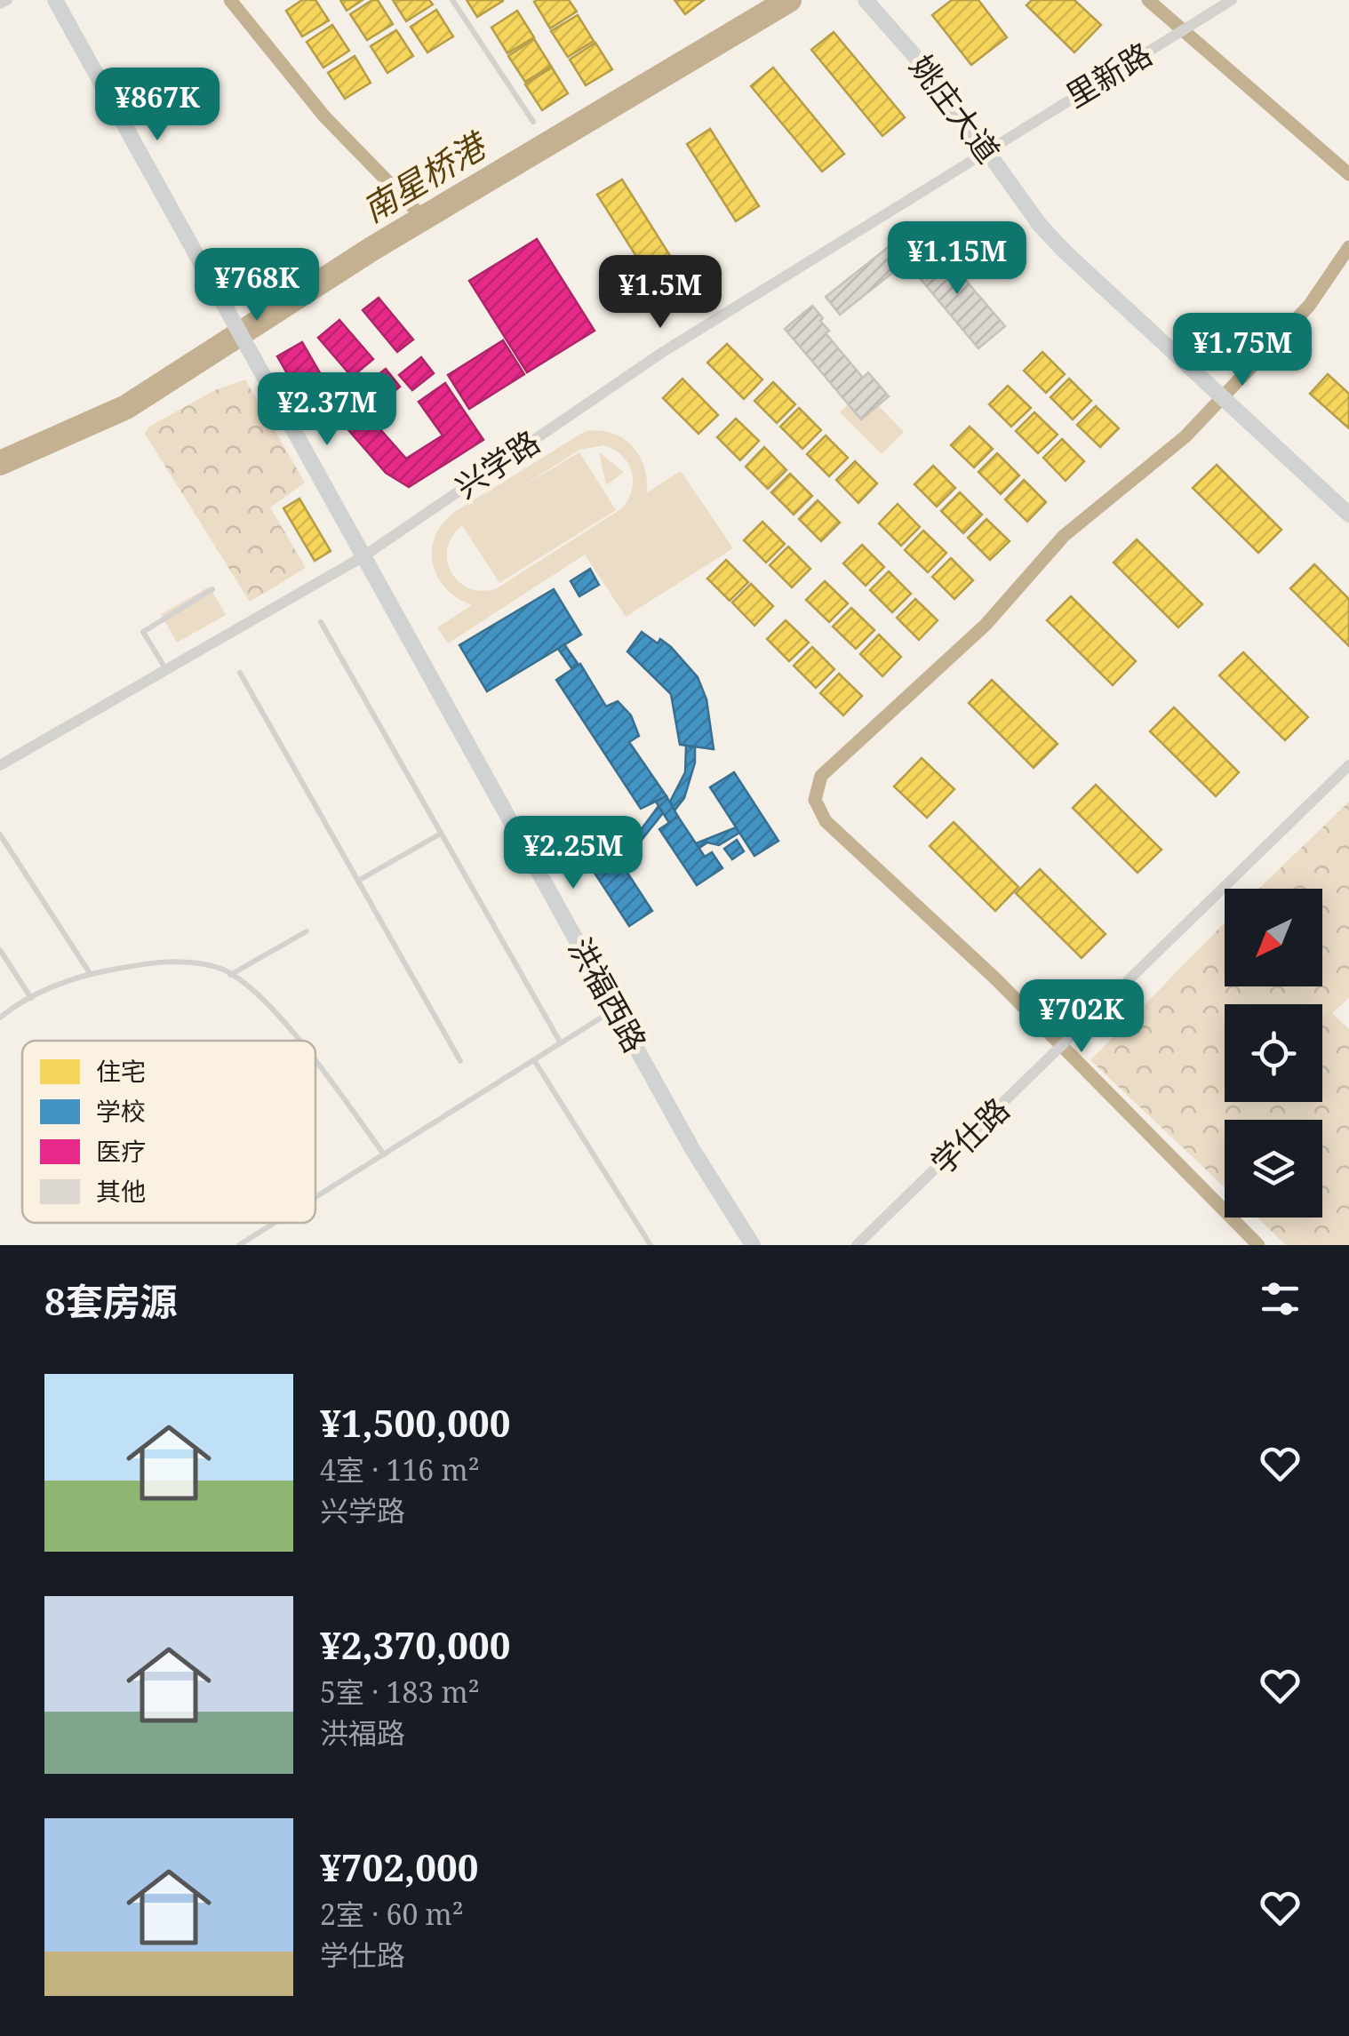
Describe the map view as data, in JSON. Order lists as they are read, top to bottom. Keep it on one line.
{"streets":{"street":["里新路","姚庄大道","兴学路","洪福西路","学仕路"]},"crossings":[["里新路","姚庄大道"],["里新路","兴学路"],["姚庄大道","兴学路"],["兴学路","洪福西路"]],"water":["南星桥港"],"legend":["住宅","学校","医疗","其他"],"north":"bottom left","page":{"price":["¥867K","¥1.15M","¥768K","¥1.5M","¥1.75M","¥2.37M","¥2.25M","¥702K"],"heading":"8套房源","list":[{"name":"¥1,500,000","note":"4室 · 116 m² · 兴学路"},{"name":"¥2,370,000","note":"5室 · 183 m² · 洪福路"},{"name":"¥702,000","note":"2室 · 60 m² · 学仕路"}]}}
